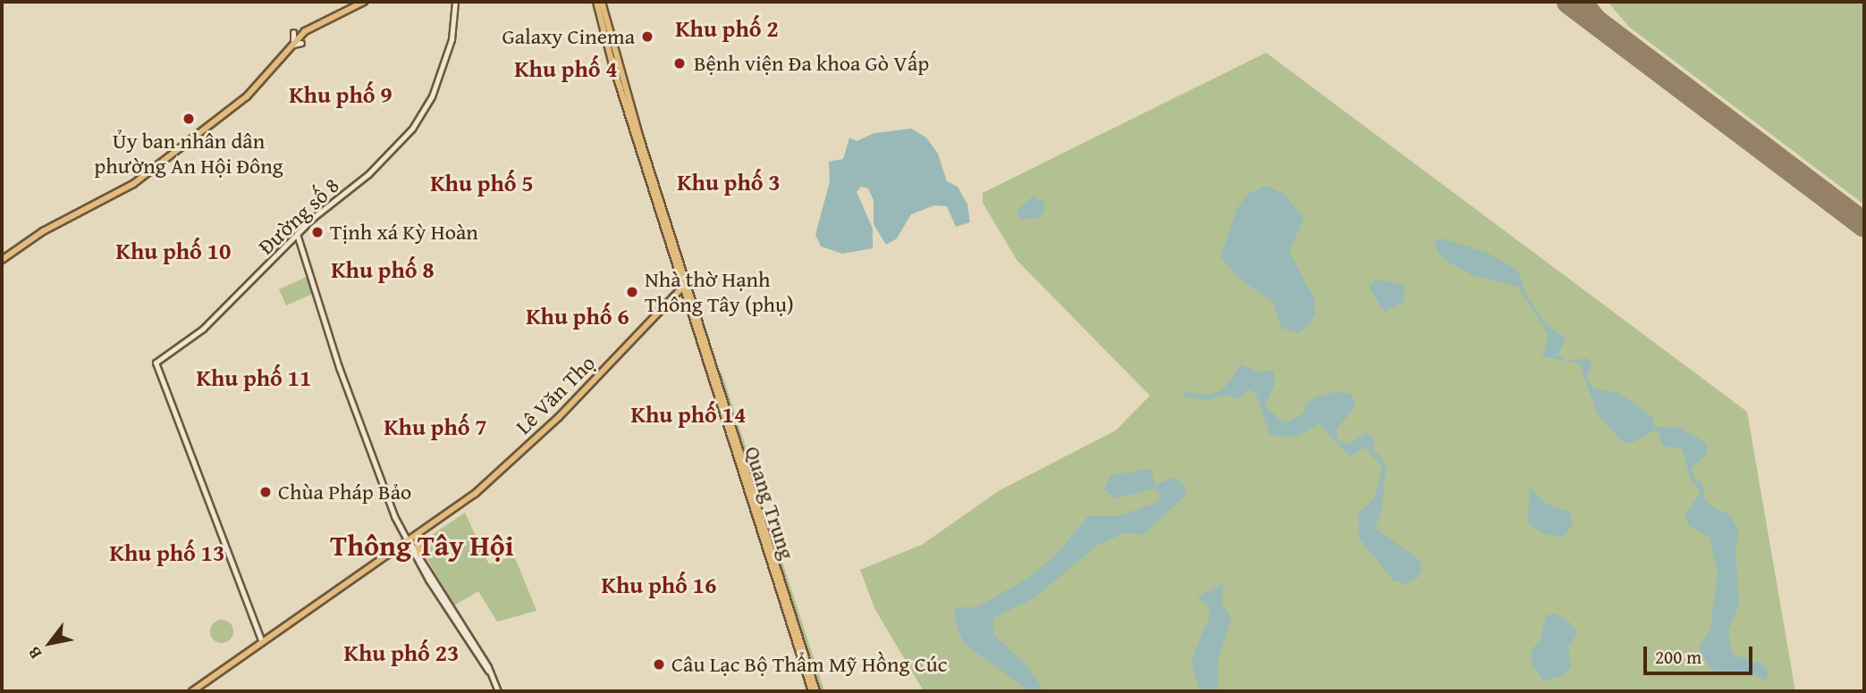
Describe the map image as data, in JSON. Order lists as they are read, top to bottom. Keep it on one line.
{"streets":{"main road":["Lê Văn Thọ","Quang Trung"],"street":["Đường số 8"]},"crossings":[["Đường số 8","Lê Văn Thọ"],["Lê Văn Thọ","Quang Trung"]],"districts":["Khu phố 2","Khu phố 4","Khu phố 9","Khu phố 3","Khu phố 5","Khu phố 10","Khu phố 8","Khu phố 6","Khu phố 11","Khu phố 14","Khu phố 7","Thông Tây Hội","Khu phố 13","Khu phố 16","Khu phố 23"],"places":["Galaxy Cinema","Bệnh viện Đa khoa Gò Vấp","Ủy ban nhân dân phường An Hội Đông","Tịnh xá Kỳ Hoàn","Nhà thờ Hạnh Thông Tây (phụ)","Chùa Pháp Bảo","Câu Lạc Bộ Thẩm Mỹ Hồng Cúc"],"scale_bar":"200 m","north":"bottom left"}
